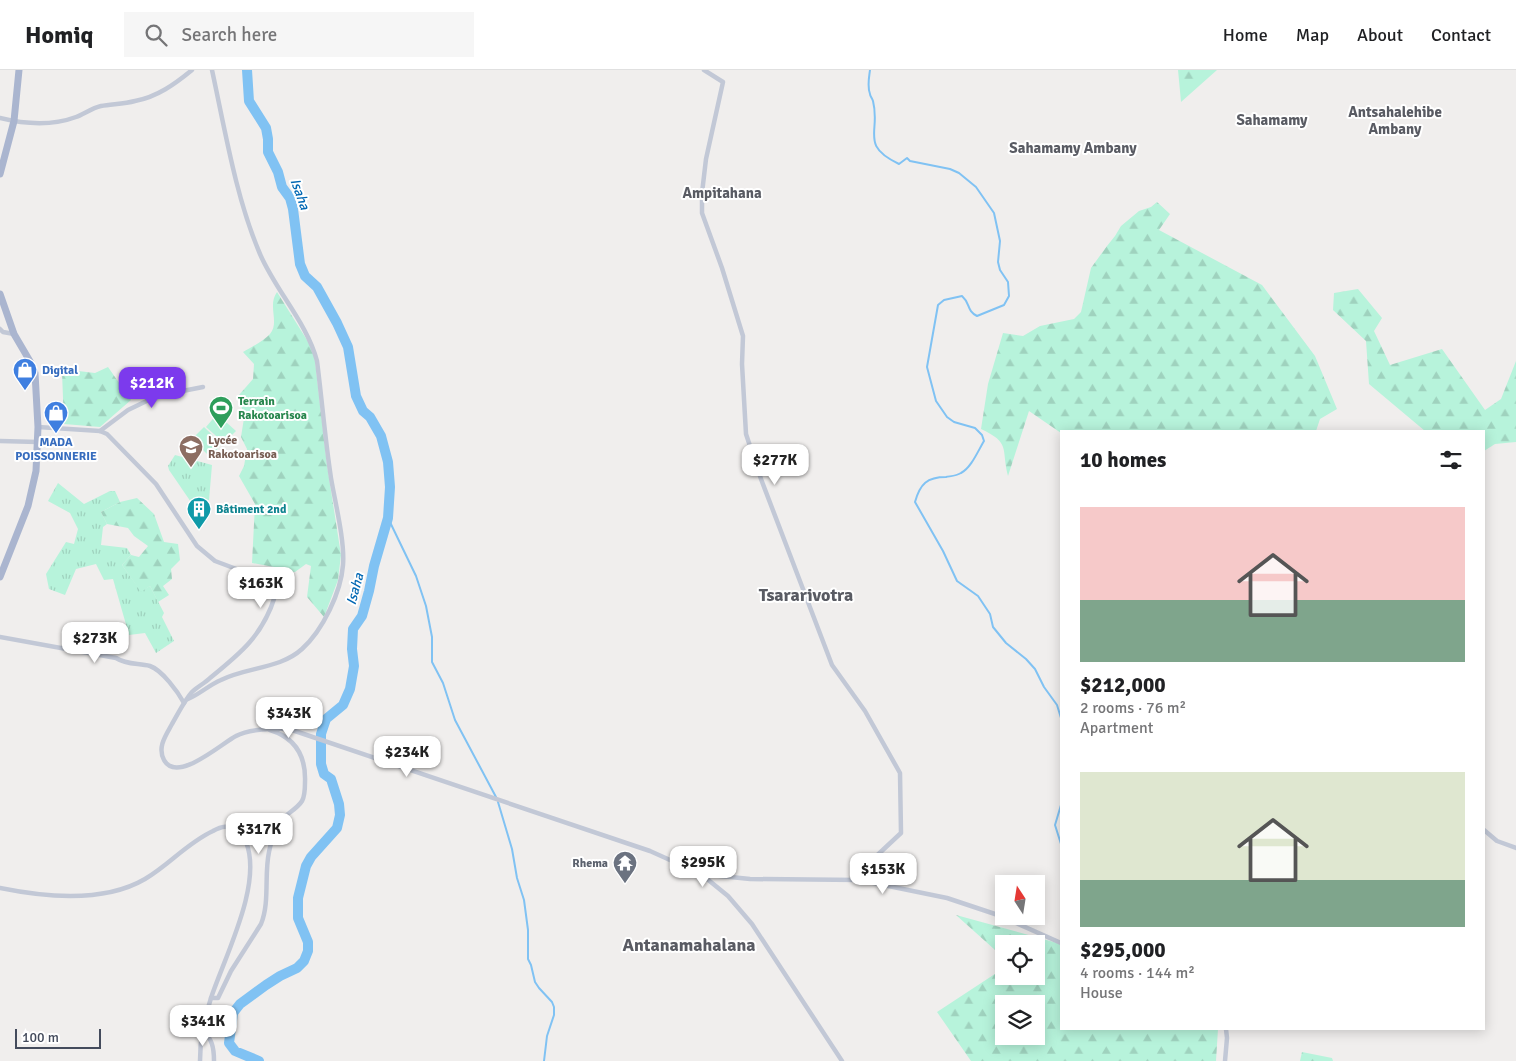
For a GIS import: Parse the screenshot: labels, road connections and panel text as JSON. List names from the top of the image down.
{
  "districts": [
    "Antsahalehibe Ambany",
    "Sahamamy",
    "Sahamamy Ambany",
    "Ampitahana",
    "Tsararivotra",
    "Antanamahalana"
  ],
  "water": ["Isaha"],
  "places": {
    "shop": ["Digital", "MADA POISSONNERIE"],
    "sports": ["Terrain Rakotoarisoa"],
    "school or university": ["Lycée Rakotoarisoa"],
    "building": ["Bâtiment 2nd"],
    "temple": ["Rhema"]
  },
  "scale_bar": "100 m",
  "north": "top",
  "page": {
    "header": "Homiq",
    "search": "Search here",
    "nav": [
      "Home",
      "Map",
      "About",
      "Contact"
    ],
    "price": [
      "$212K",
      "$277K",
      "$163K",
      "$273K",
      "$343K",
      "$234K",
      "$317K",
      "$295K",
      "$153K",
      "$341K"
    ],
    "heading": "10 homes",
    "list": [
      {
        "name": "$212,000",
        "note": "2 rooms · 76 m² · Apartment"
      },
      {
        "name": "$295,000",
        "note": "4 rooms · 144 m² · House"
      }
    ],
    "scale": "100 m"
  }
}
